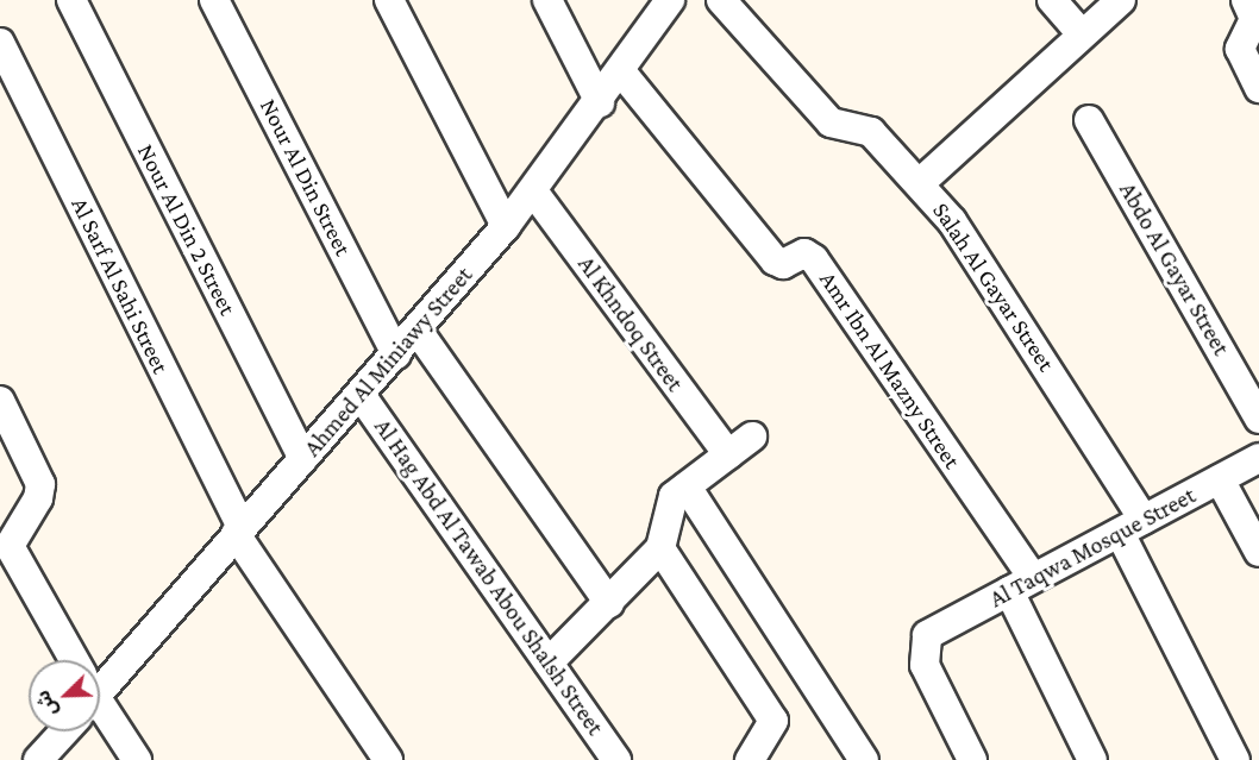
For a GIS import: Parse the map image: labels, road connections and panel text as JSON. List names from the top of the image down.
{
  "streets": {
    "street": [
      "Nour Al Din Street",
      "Nour Al Din 2 Street",
      "Abdo Al Gayar Street",
      "Al Sarf Al Sahi Street",
      "Salah Al Gayar Street",
      "Al Khndoq Street",
      "Ahmed Al Miniawy Street",
      "Amr Ibn Al Mazny Street",
      "Al Taqwa Mosque Street",
      "Al Hag Abd Al Tawab Abou Shalsh Street"
    ]
  },
  "crossings": [
    ["Nour Al Din Street", "Ahmed Al Miniawy Street"],
    ["Nour Al Din 2 Street", "Ahmed Al Miniawy Street"],
    ["Al Sarf Al Sahi Street", "Ahmed Al Miniawy Street"],
    ["Salah Al Gayar Street", "Al Taqwa Mosque Street"],
    ["Al Khndoq Street", "Ahmed Al Miniawy Street"],
    ["Ahmed Al Miniawy Street", "Amr Ibn Al Mazny Street"],
    ["Ahmed Al Miniawy Street", "Al Hag Abd Al Tawab Abou Shalsh Street"],
    ["Amr Ibn Al Mazny Street", "Al Taqwa Mosque Street"]
  ],
  "north": "bottom left"
}
